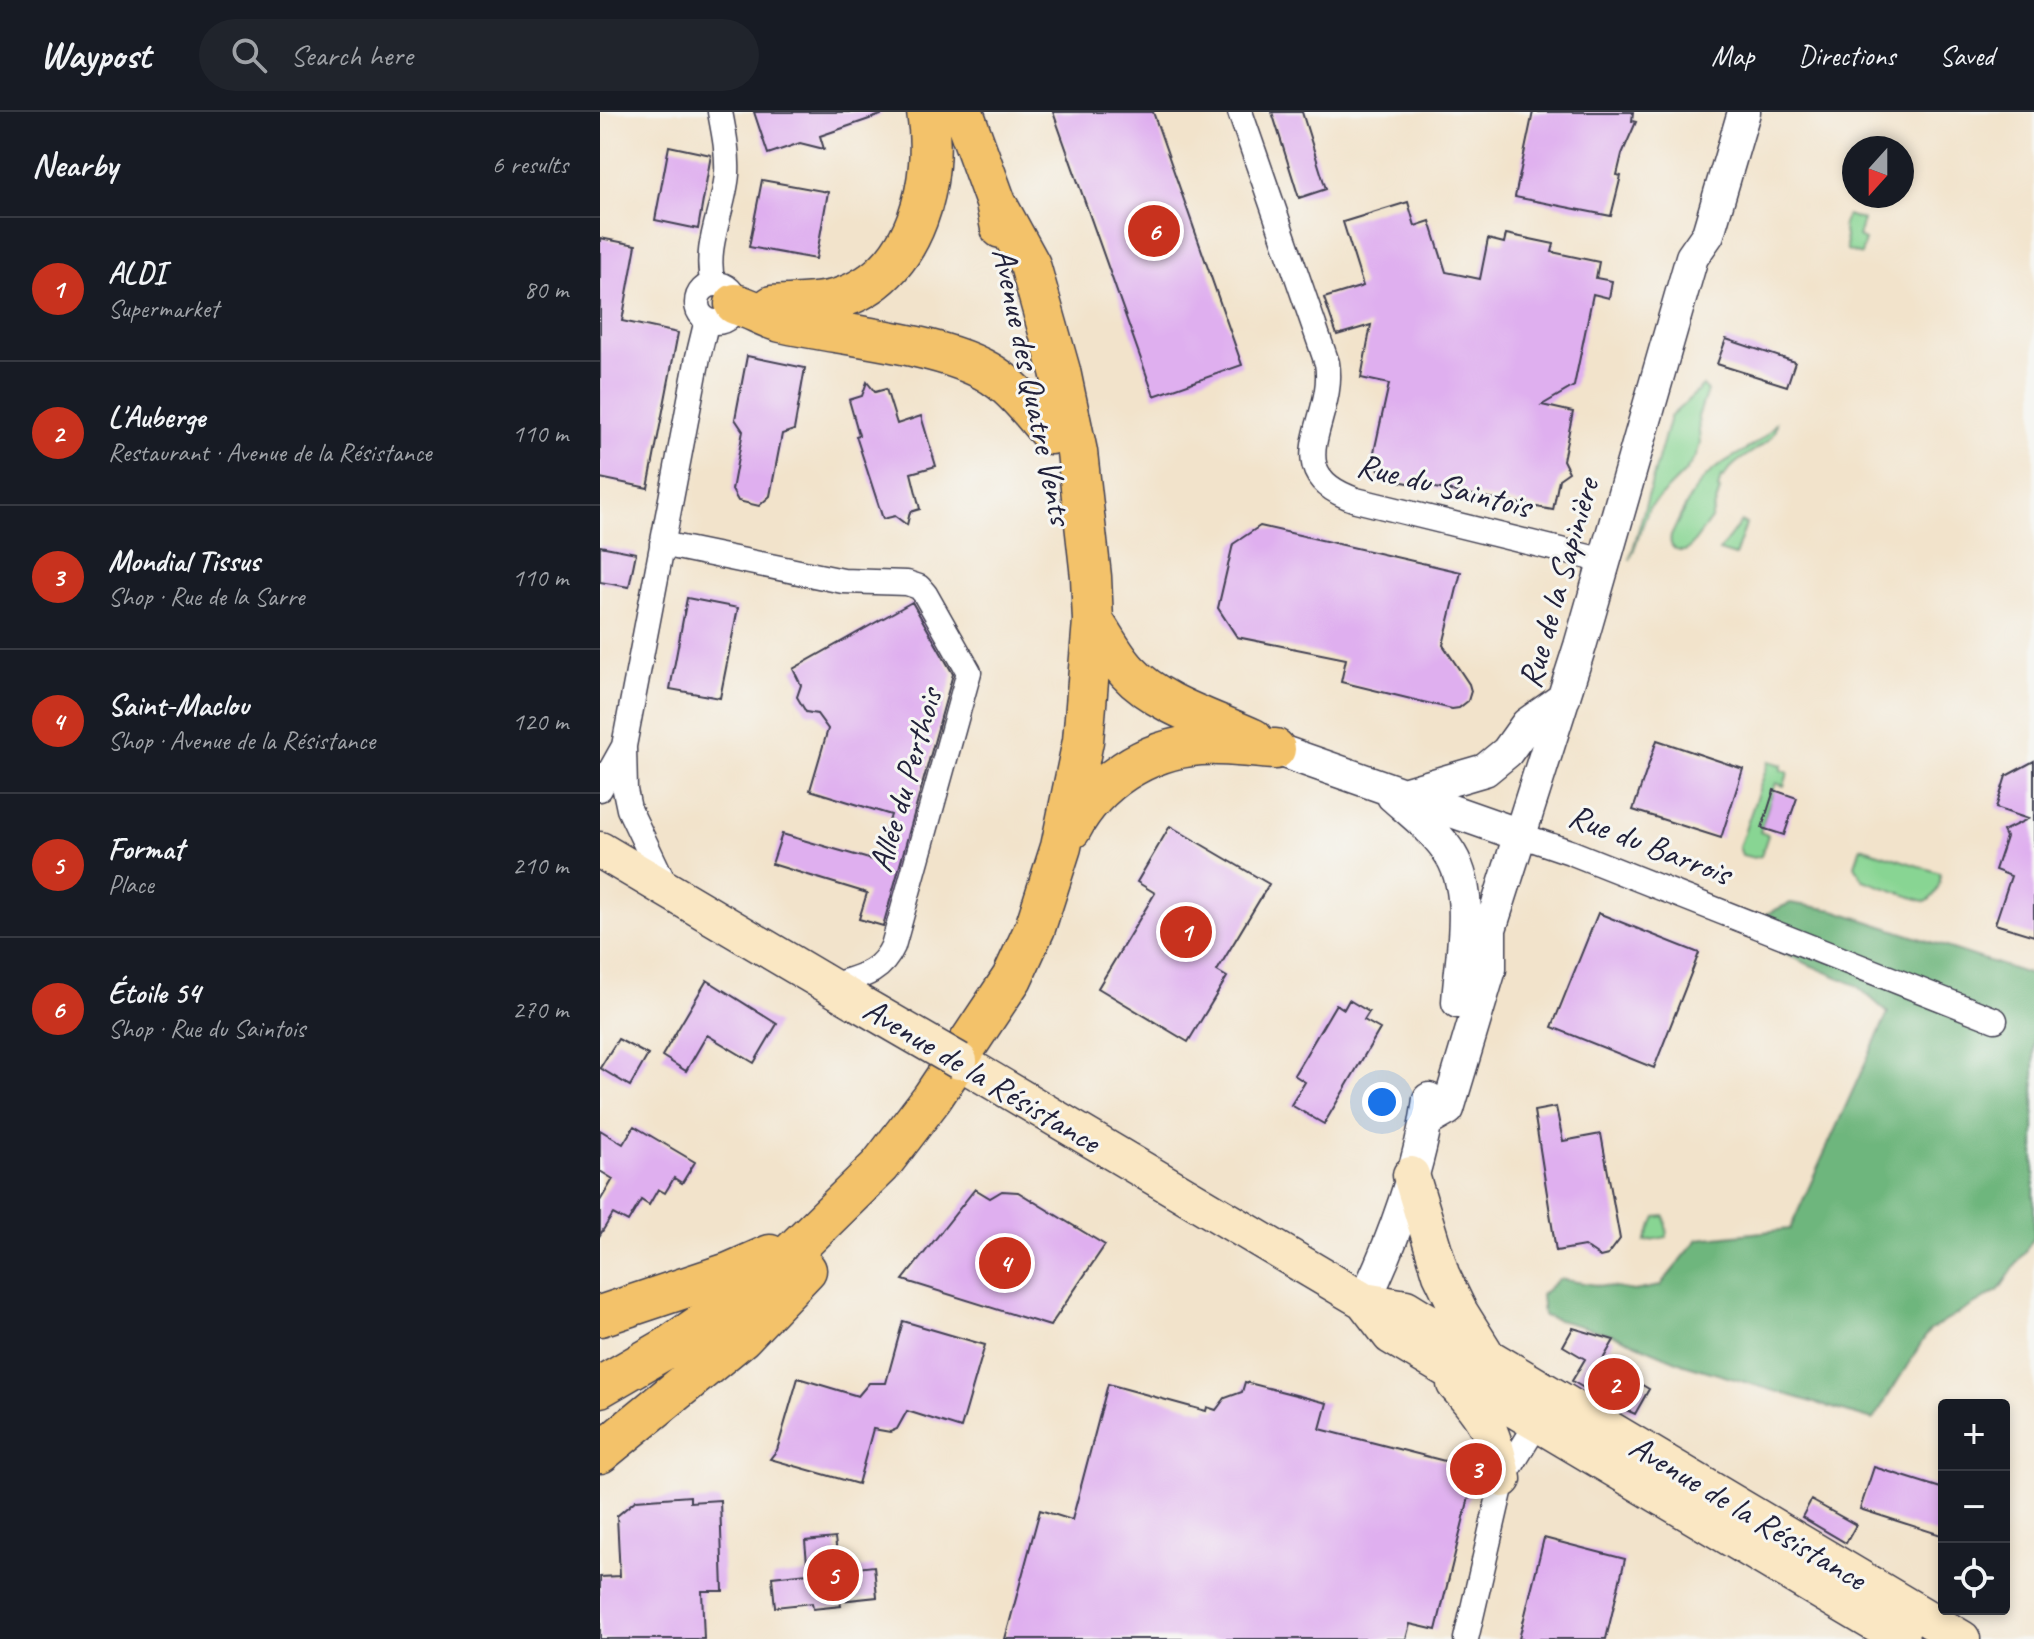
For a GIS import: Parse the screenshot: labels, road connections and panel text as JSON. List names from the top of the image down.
{
  "streets": {
    "main road": ["Avenue des Quatre Vents", "Avenue de la Résistance"],
    "street": [
      "Rue du Saintois",
      "Rue de la Sapinière",
      "Allée du Perthois",
      "Rue du Barrois"
    ]
  },
  "crossings": [
    ["Rue du Saintois", "Rue de la Sapinière"],
    ["Rue de la Sapinière", "Rue du Barrois"],
    ["Rue de la Sapinière", "Avenue de la Résistance"],
    ["Allée du Perthois", "Avenue de la Résistance"]
  ],
  "north": "bottom",
  "page": {
    "header": "Waypost",
    "search": "Search here",
    "nav": ["Map", "Directions", "Saved"],
    "heading": ["Nearby", "6 results"],
    "pins": [
      "6",
      "1",
      "4",
      "2",
      "3",
      "5"
    ],
    "list": [
      {
        "mark": "1",
        "name": "ALDI",
        "note": "Supermarket",
        "value": "80 m"
      },
      {
        "mark": "2",
        "name": "L'Auberge",
        "note": "Restaurant · Avenue de la Résistance",
        "value": "110 m"
      },
      {
        "mark": "3",
        "name": "Mondial Tissus",
        "note": "Shop · Rue de la Sarre",
        "value": "110 m"
      },
      {
        "mark": "4",
        "name": "Saint-Maclou",
        "note": "Shop · Avenue de la Résistance",
        "value": "120 m"
      },
      {
        "mark": "5",
        "name": "Format",
        "note": "Place",
        "value": "210 m"
      },
      {
        "mark": "6",
        "name": "Étoile 54",
        "note": "Shop · Rue du Saintois",
        "value": "270 m"
      }
    ],
    "map_buttons": ["+", "−"]
  }
}
